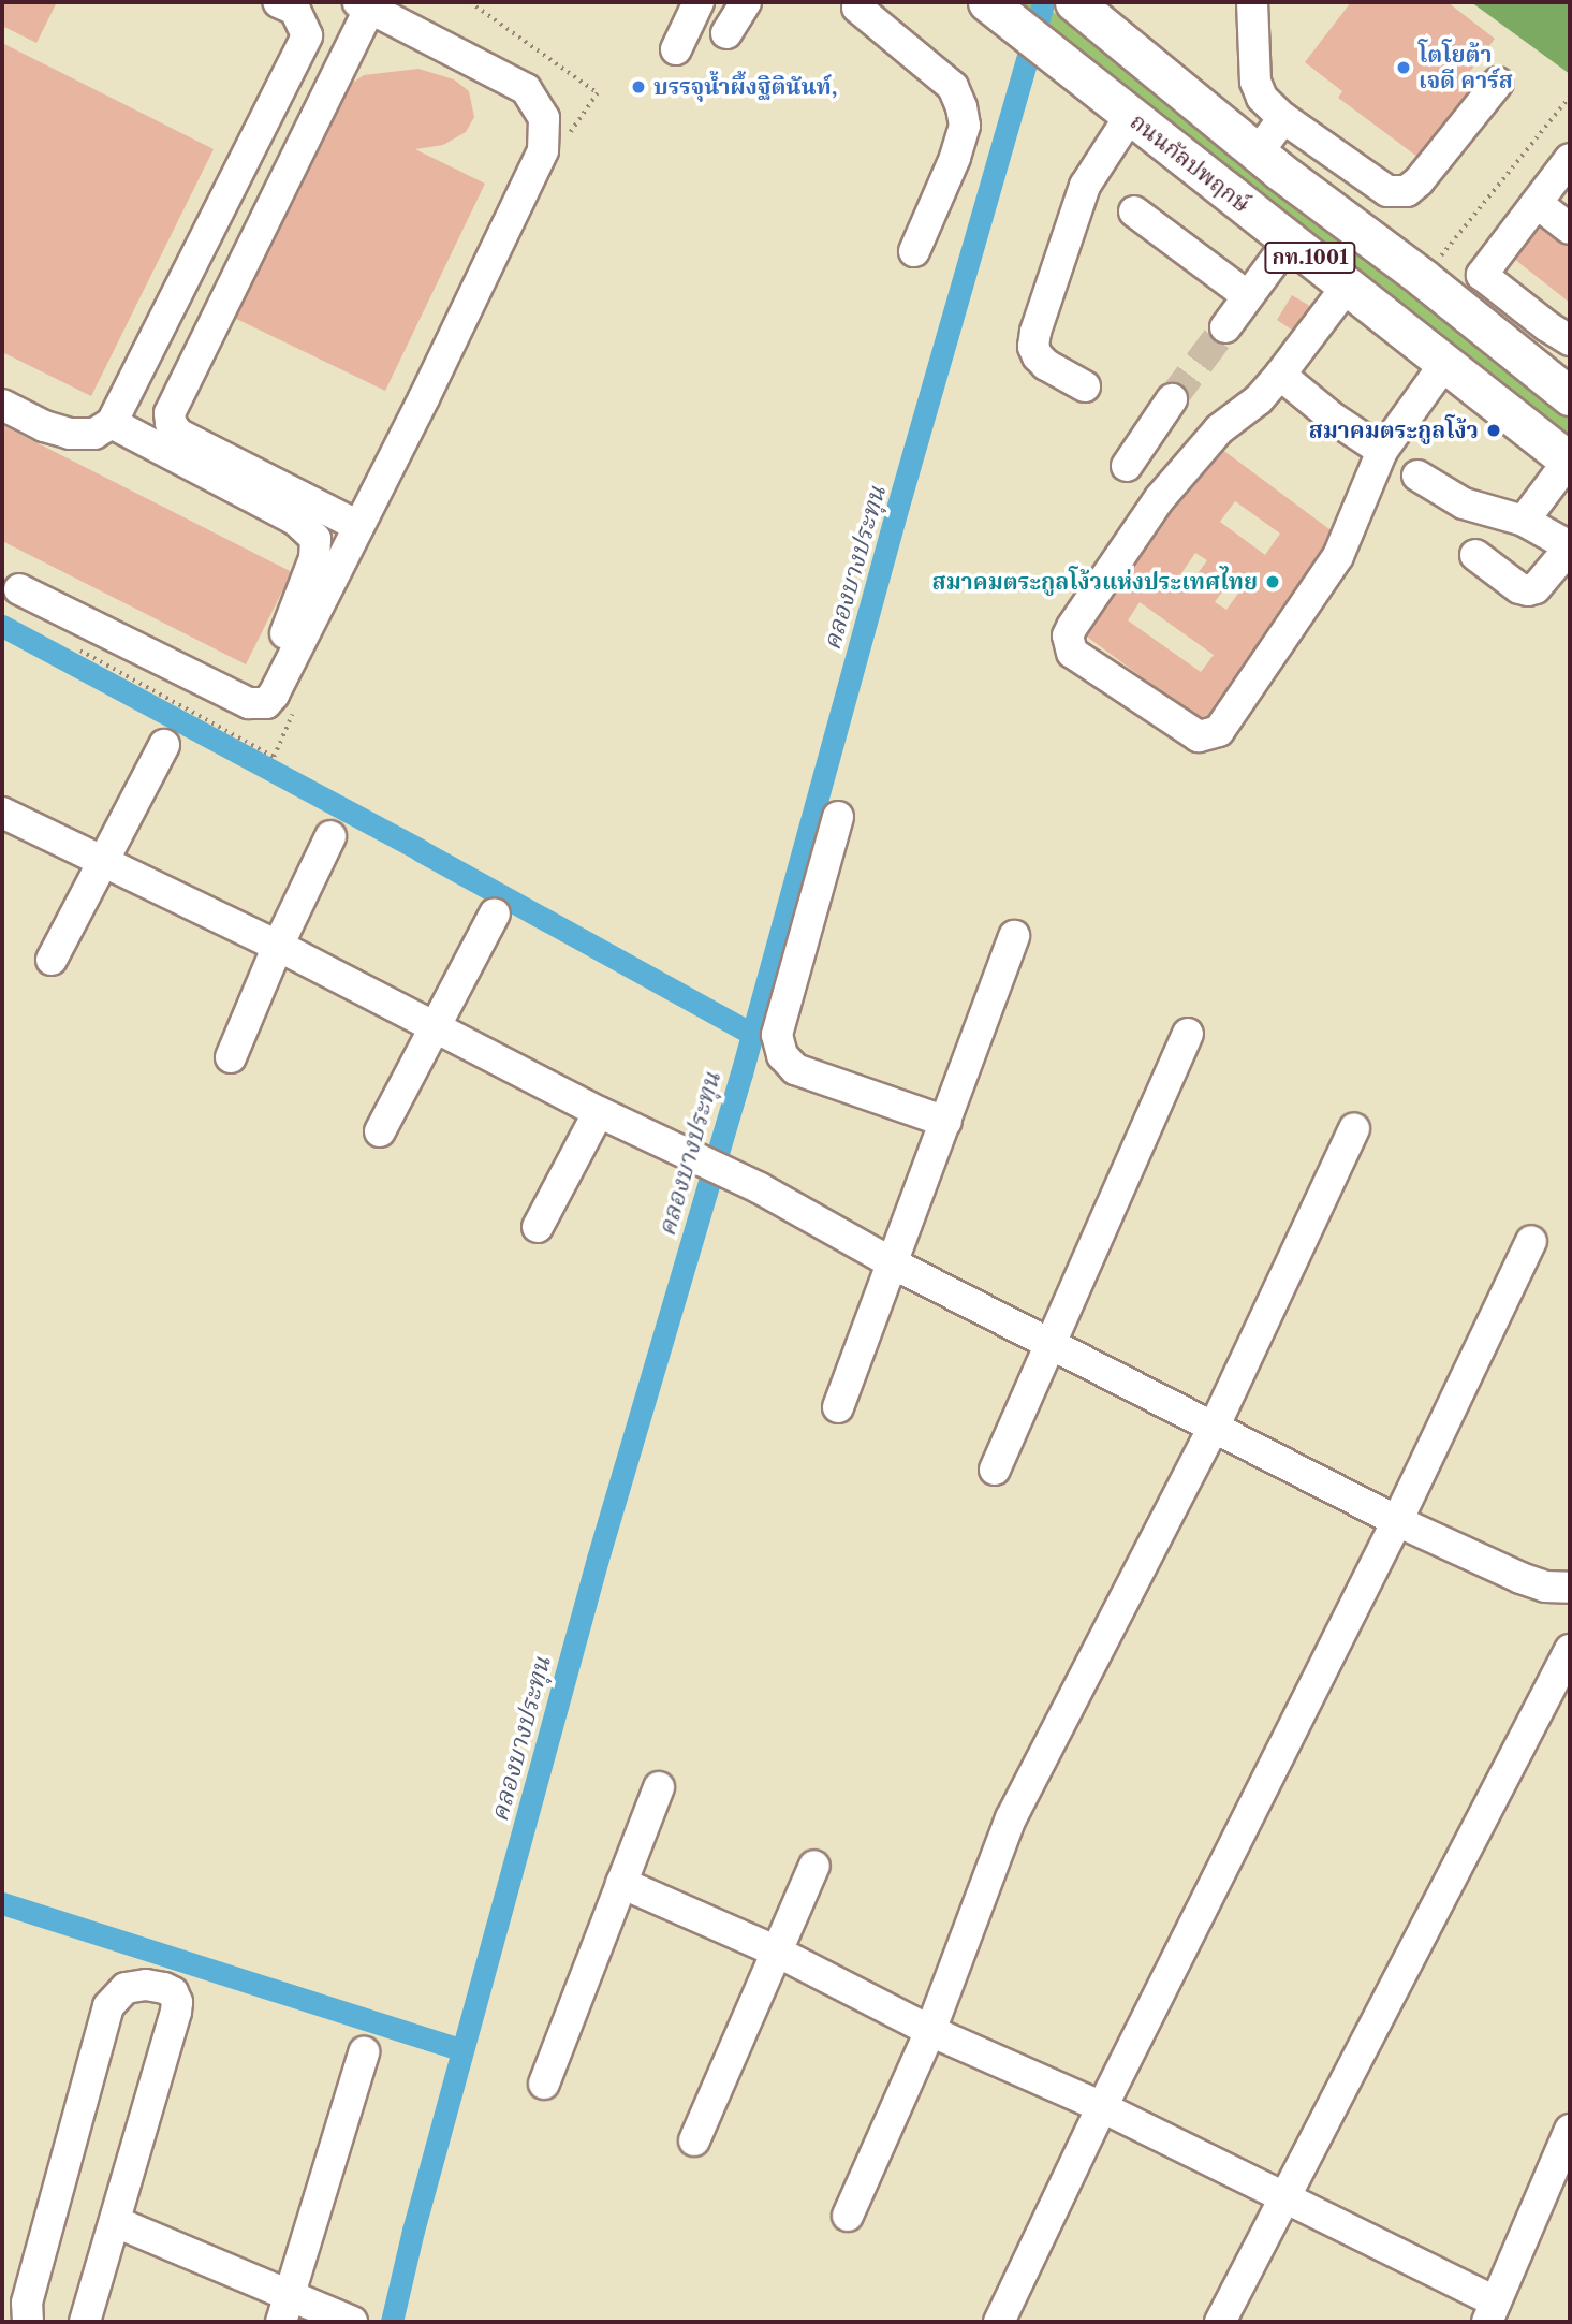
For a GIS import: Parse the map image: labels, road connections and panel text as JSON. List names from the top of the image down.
{
  "streets": {
    "main road": ["ถนนกัลปพฤกษ์", "กท.1001"]
  },
  "water": ["คลองบางประทุน"],
  "places": [
    "โตโยต้า เจดี คาร์ส",
    "บรรจุน้ำผึ้งฐิตินันท์,",
    "สมาคมตระกูลโง้ว",
    "สมาคมตระกูลโง้วแห่งประเทศไทย"
  ]
}
